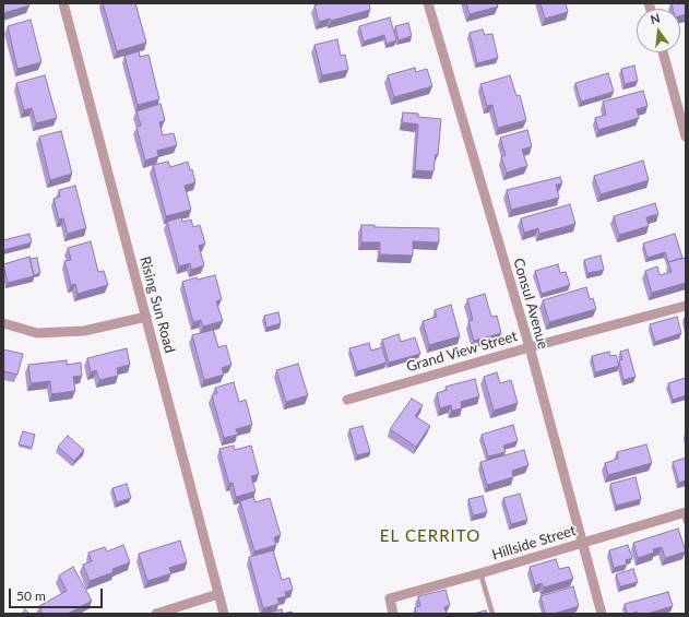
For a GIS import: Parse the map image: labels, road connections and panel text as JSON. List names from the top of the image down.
{
  "streets": {
    "street": [
      "Consul Avenue",
      "Rising Sun Road",
      "Grand View Street",
      "Hillside Street"
    ]
  },
  "crossings": [
    ["Consul Avenue", "Grand View Street"],
    ["Consul Avenue", "Hillside Street"]
  ],
  "districts": ["EL CERRITO"],
  "scale_bar": "50 m",
  "north": "top"
}
